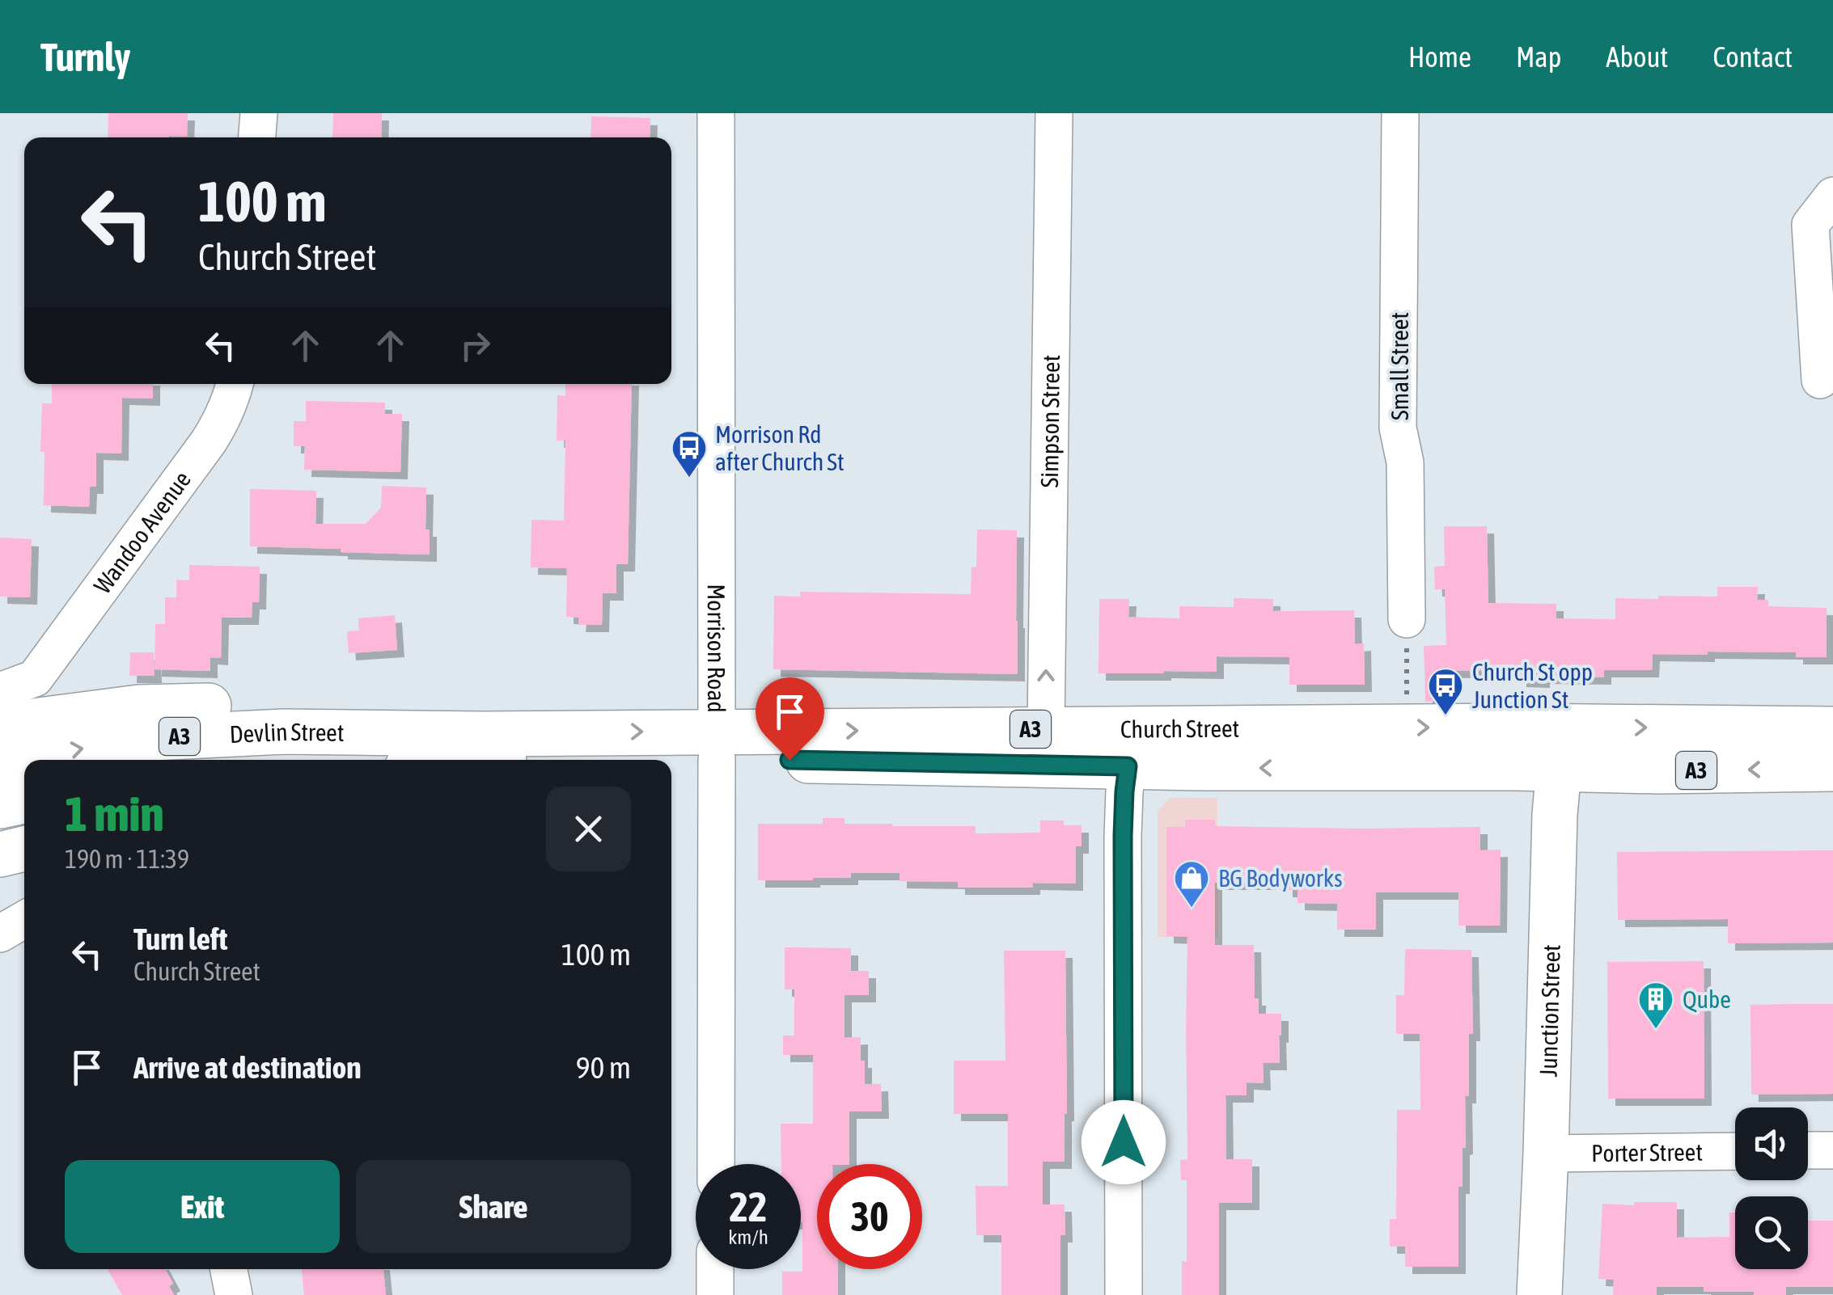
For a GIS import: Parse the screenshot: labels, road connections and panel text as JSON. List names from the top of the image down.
{
  "streets": {
    "main road": [
      "Church Street",
      "A3",
      "Devlin Street",
      "Junction Street"
    ],
    "street": [
      "Small Street",
      "Simpson Street",
      "Wandoo Avenue",
      "Morrison Road",
      "Porter Street"
    ]
  },
  "crossings": [
    ["Simpson Street", "Church Street"],
    ["Morrison Road", "Church Street"],
    ["Church Street", "A3"],
    ["Church Street", "Devlin Street"],
    ["Church Street", "Junction Street"],
    ["A3", "Devlin Street"],
    ["Junction Street", "Porter Street"]
  ],
  "one_way": ["Simpson Street"],
  "places": {
    "bus stop": ["Morrison Rd after Church St", "Church St opp Junction St"],
    "shop": ["BG Bodyworks"],
    "building": ["Qube"]
  },
  "page": {
    "header": "Turnly",
    "nav": [
      "Home",
      "Map",
      "About",
      "Contact"
    ],
    "turn": ["100 m", "Church Street"],
    "heading": ["1 min", "190 m · 11:39"],
    "list": [
      {
        "name": "Turn left",
        "note": "Church Street",
        "value": "100 m"
      },
      {
        "name": "Arrive at destination",
        "value": "90 m"
      }
    ],
    "buttons": ["Exit", "Share"],
    "speed": "22 km/h",
    "limit": "30"
  }
}
